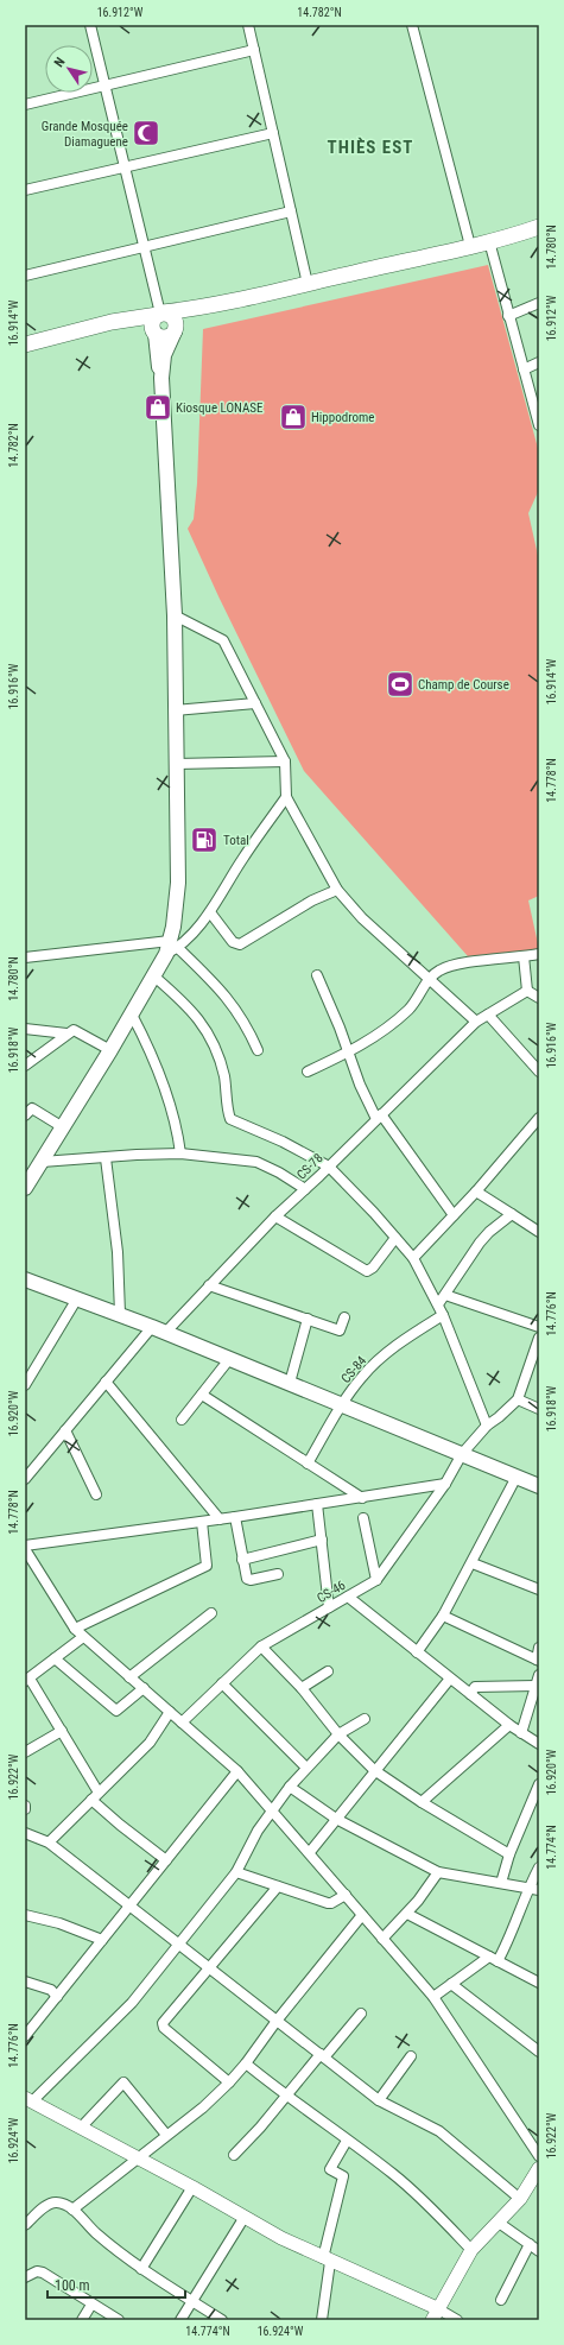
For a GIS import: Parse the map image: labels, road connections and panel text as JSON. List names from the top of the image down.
{
  "streets": {
    "street": ["CS-78", "CS-84", "CS-46"]
  },
  "districts": ["THIÈS EST"],
  "places": {
    "mosque": ["Grande Mosquée Diamaguene"],
    "shop": ["Kiosque LONASE", "Hippodrome"],
    "sports": ["Champ de Course"],
    "fuel station": ["Total"]
  },
  "scale_bar": "100 m",
  "north": "top left",
  "coordinates": [
    "16.912°W",
    "14.782°N",
    "14.780°N",
    "16.914°W",
    "16.916°W",
    "14.778°N",
    "16.918°W",
    "14.776°N",
    "16.920°W",
    "16.922°W",
    "14.774°N",
    "16.924°W"
  ]
}
